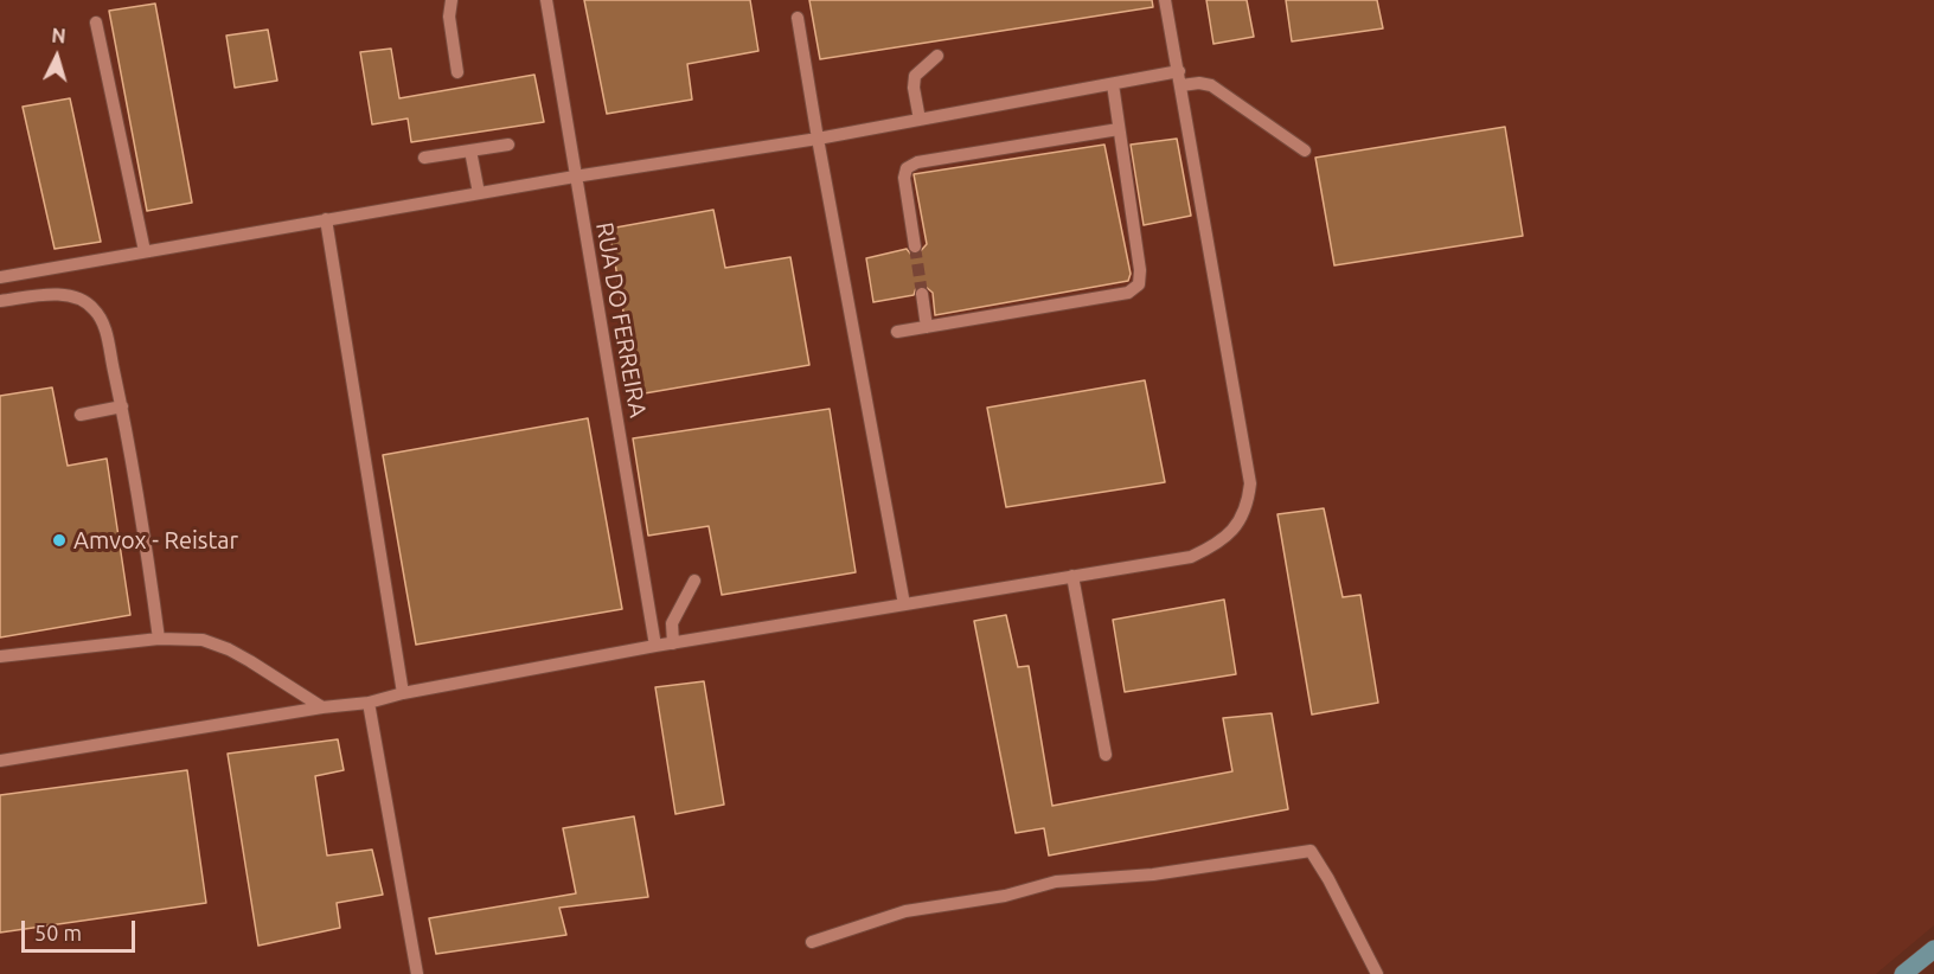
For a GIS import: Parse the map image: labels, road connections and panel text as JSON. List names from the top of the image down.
{
  "streets": {
    "street": ["RUA DO FERREIRA"]
  },
  "places": ["Amvox - Reistar"],
  "scale_bar": "50 m",
  "north": "top"
}
